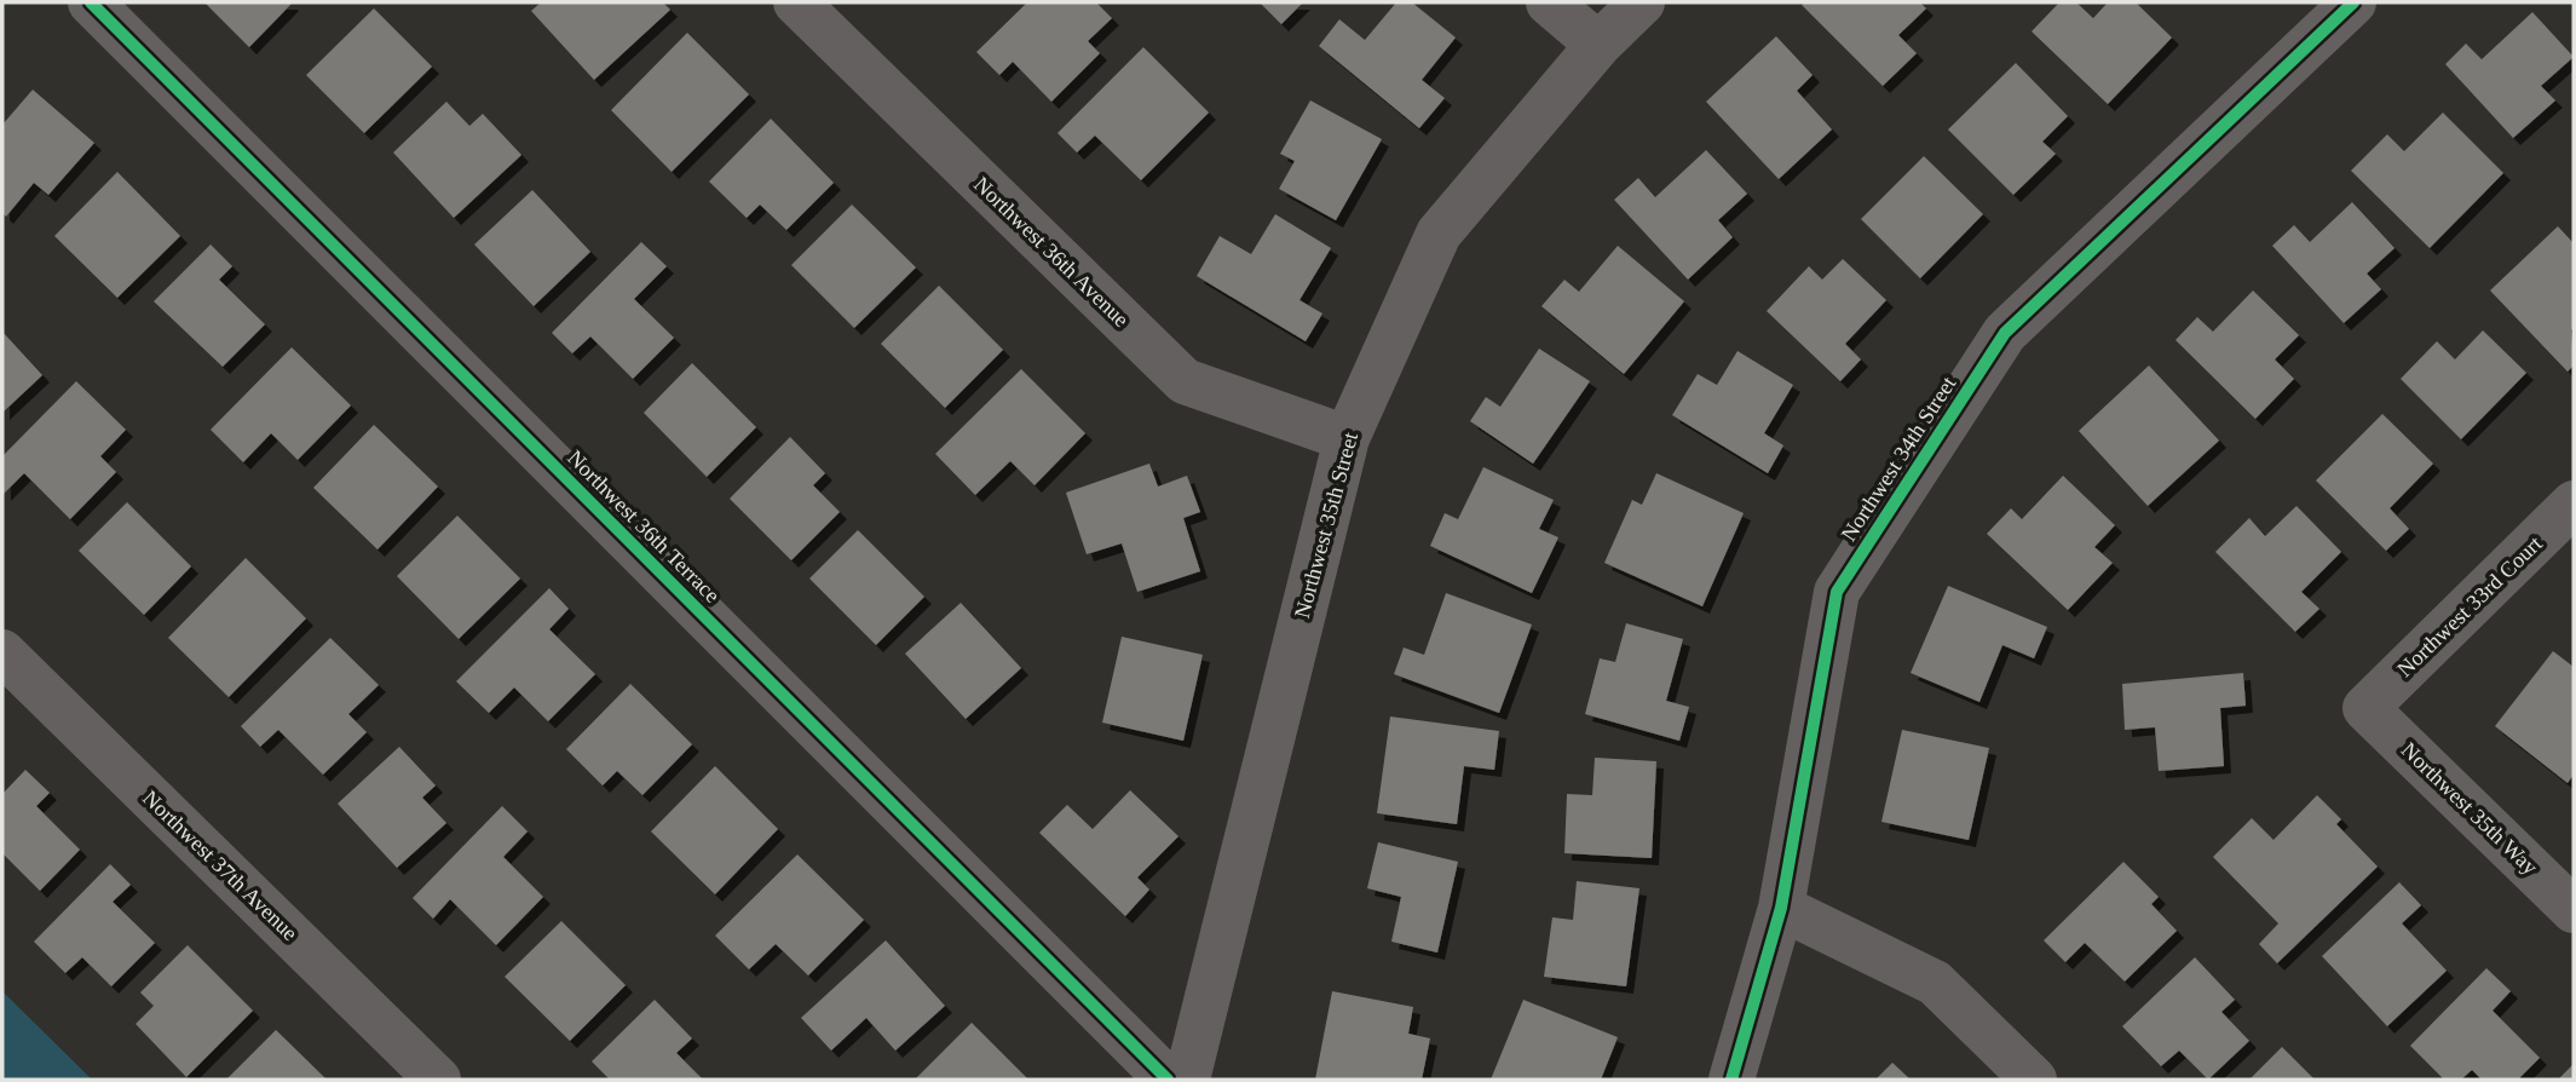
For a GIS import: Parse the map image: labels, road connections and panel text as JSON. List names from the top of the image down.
{
  "streets": {
    "street": [
      "Northwest 36th Avenue",
      "Northwest 34th Street",
      "Northwest 35th Street",
      "Northwest 36th Terrace",
      "Northwest 33rd Court",
      "Northwest 35th Way",
      "Northwest 37th Avenue"
    ]
  },
  "crossings": [
    ["Northwest 36th Avenue", "Northwest 35th Street"],
    ["Northwest 33rd Court", "Northwest 35th Way"]
  ]
}
